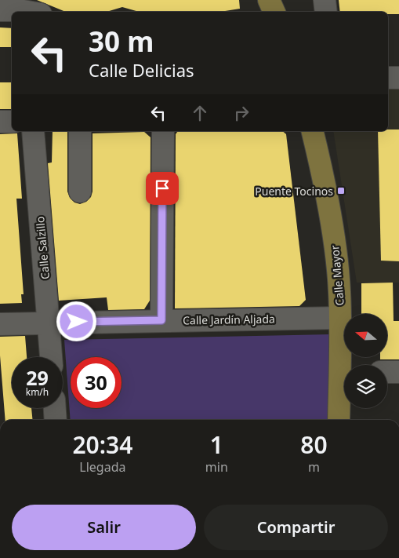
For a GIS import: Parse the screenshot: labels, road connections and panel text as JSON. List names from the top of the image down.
{
  "streets": {
    "main road": ["Calle Mayor"],
    "street": ["Calle Salzillo", "Calle Jardín Aljada"]
  },
  "crossings": [
    ["Calle Salzillo", "Calle Jardín Aljada"],
    ["Calle Mayor", "Calle Jardín Aljada"]
  ],
  "places": {
    "transit": ["Puente Tocinos"]
  },
  "north": "left",
  "page": {
    "turn": ["30 m", "Calle Delicias"],
    "speed": "29 km/h",
    "limit": "30",
    "eta": [
      "20:34",
      "Llegada",
      "1",
      "min",
      "80",
      "m"
    ],
    "buttons": ["Salir", "Compartir"]
  }
}
